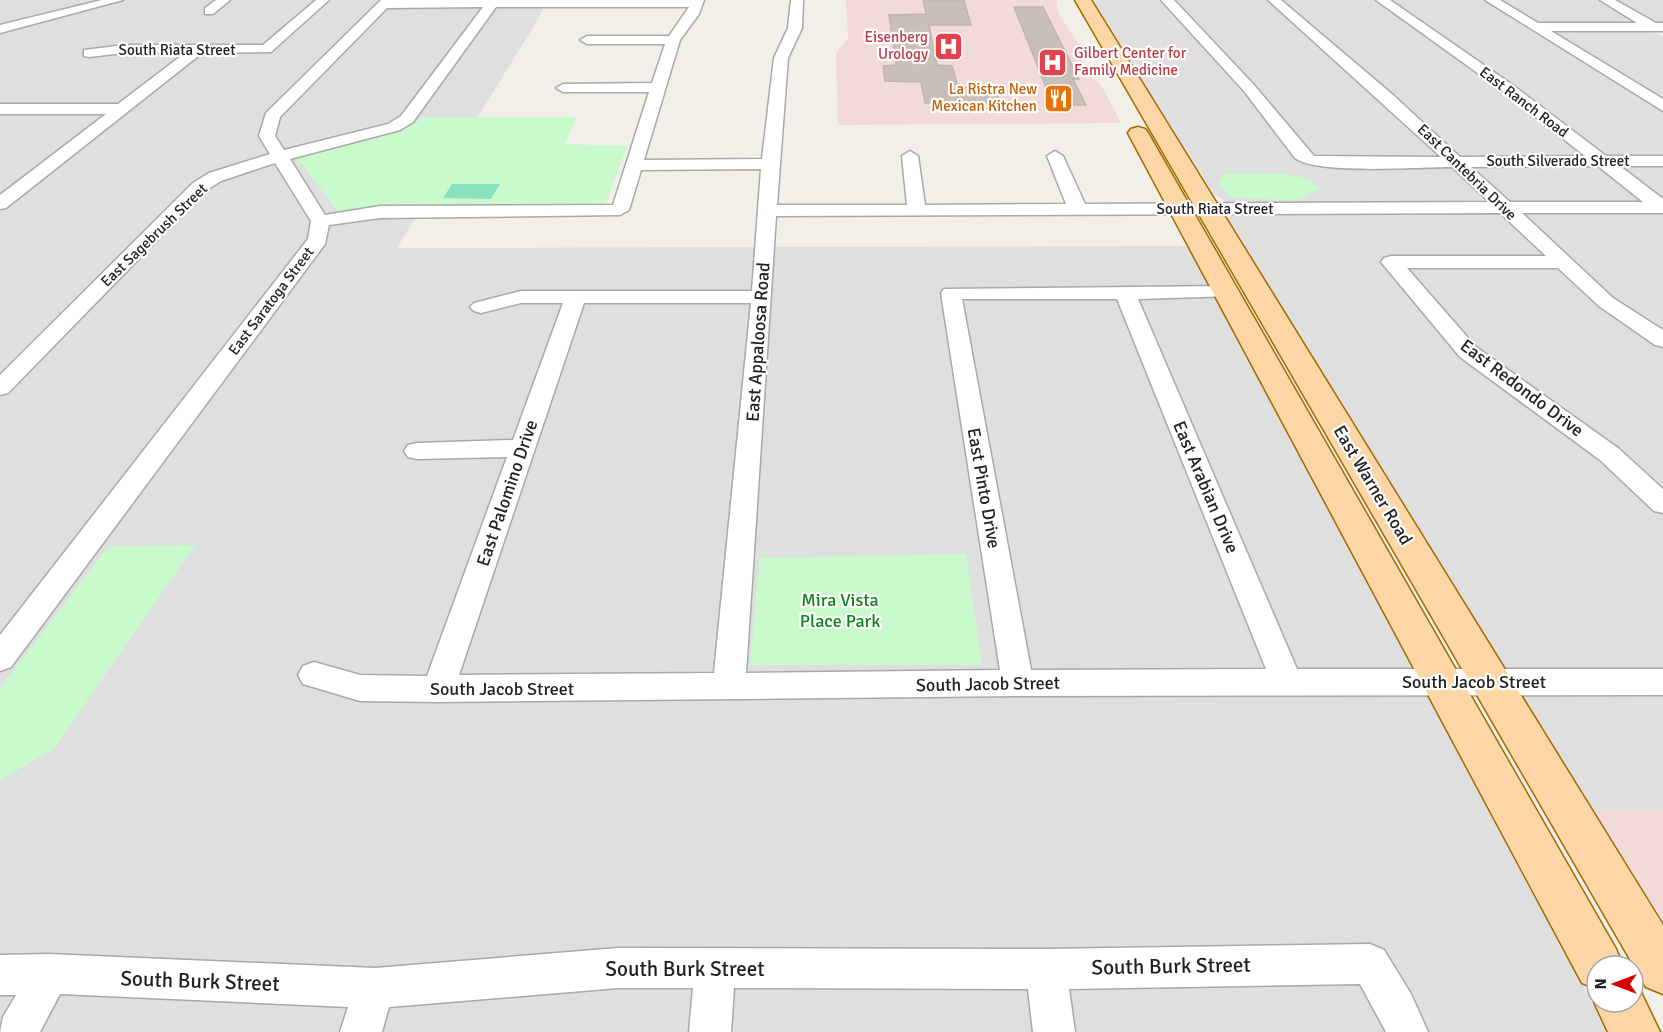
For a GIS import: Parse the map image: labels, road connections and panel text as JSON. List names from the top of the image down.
{
  "streets": {
    "main road": ["East Warner Road"],
    "street": [
      "South Riata Street",
      "East Ranch Road",
      "South Silverado Street",
      "East Cantebria Drive",
      "East Sagebrush Street",
      "East Saratoga Street",
      "East Appaloosa Road",
      "East Redondo Drive",
      "East Arabian Drive",
      "East Pinto Drive",
      "East Palomino Drive",
      "South Jacob Street",
      "South Burk Street"
    ]
  },
  "crossings": [
    ["South Riata Street", "East Ranch Road"],
    ["South Riata Street", "East Cantebria Drive"],
    ["South Riata Street", "East Appaloosa Road"],
    ["South Riata Street", "East Warner Road"],
    ["East Ranch Road", "South Silverado Street"],
    ["South Silverado Street", "East Cantebria Drive"],
    ["East Cantebria Drive", "East Redondo Drive"],
    ["East Appaloosa Road", "South Jacob Street"],
    ["East Warner Road", "South Jacob Street"],
    ["East Arabian Drive", "East Pinto Drive"],
    ["East Arabian Drive", "South Jacob Street"],
    ["East Pinto Drive", "South Jacob Street"],
    ["East Palomino Drive", "South Jacob Street"]
  ],
  "parks": ["Mira Vista Place Park"],
  "places": {
    "hospital": ["Eisenberg Urology", "Gilbert Center for Family Medicine"],
    "restaurant": ["La Ristra New Mexican Kitchen"]
  },
  "north": "left"
}
